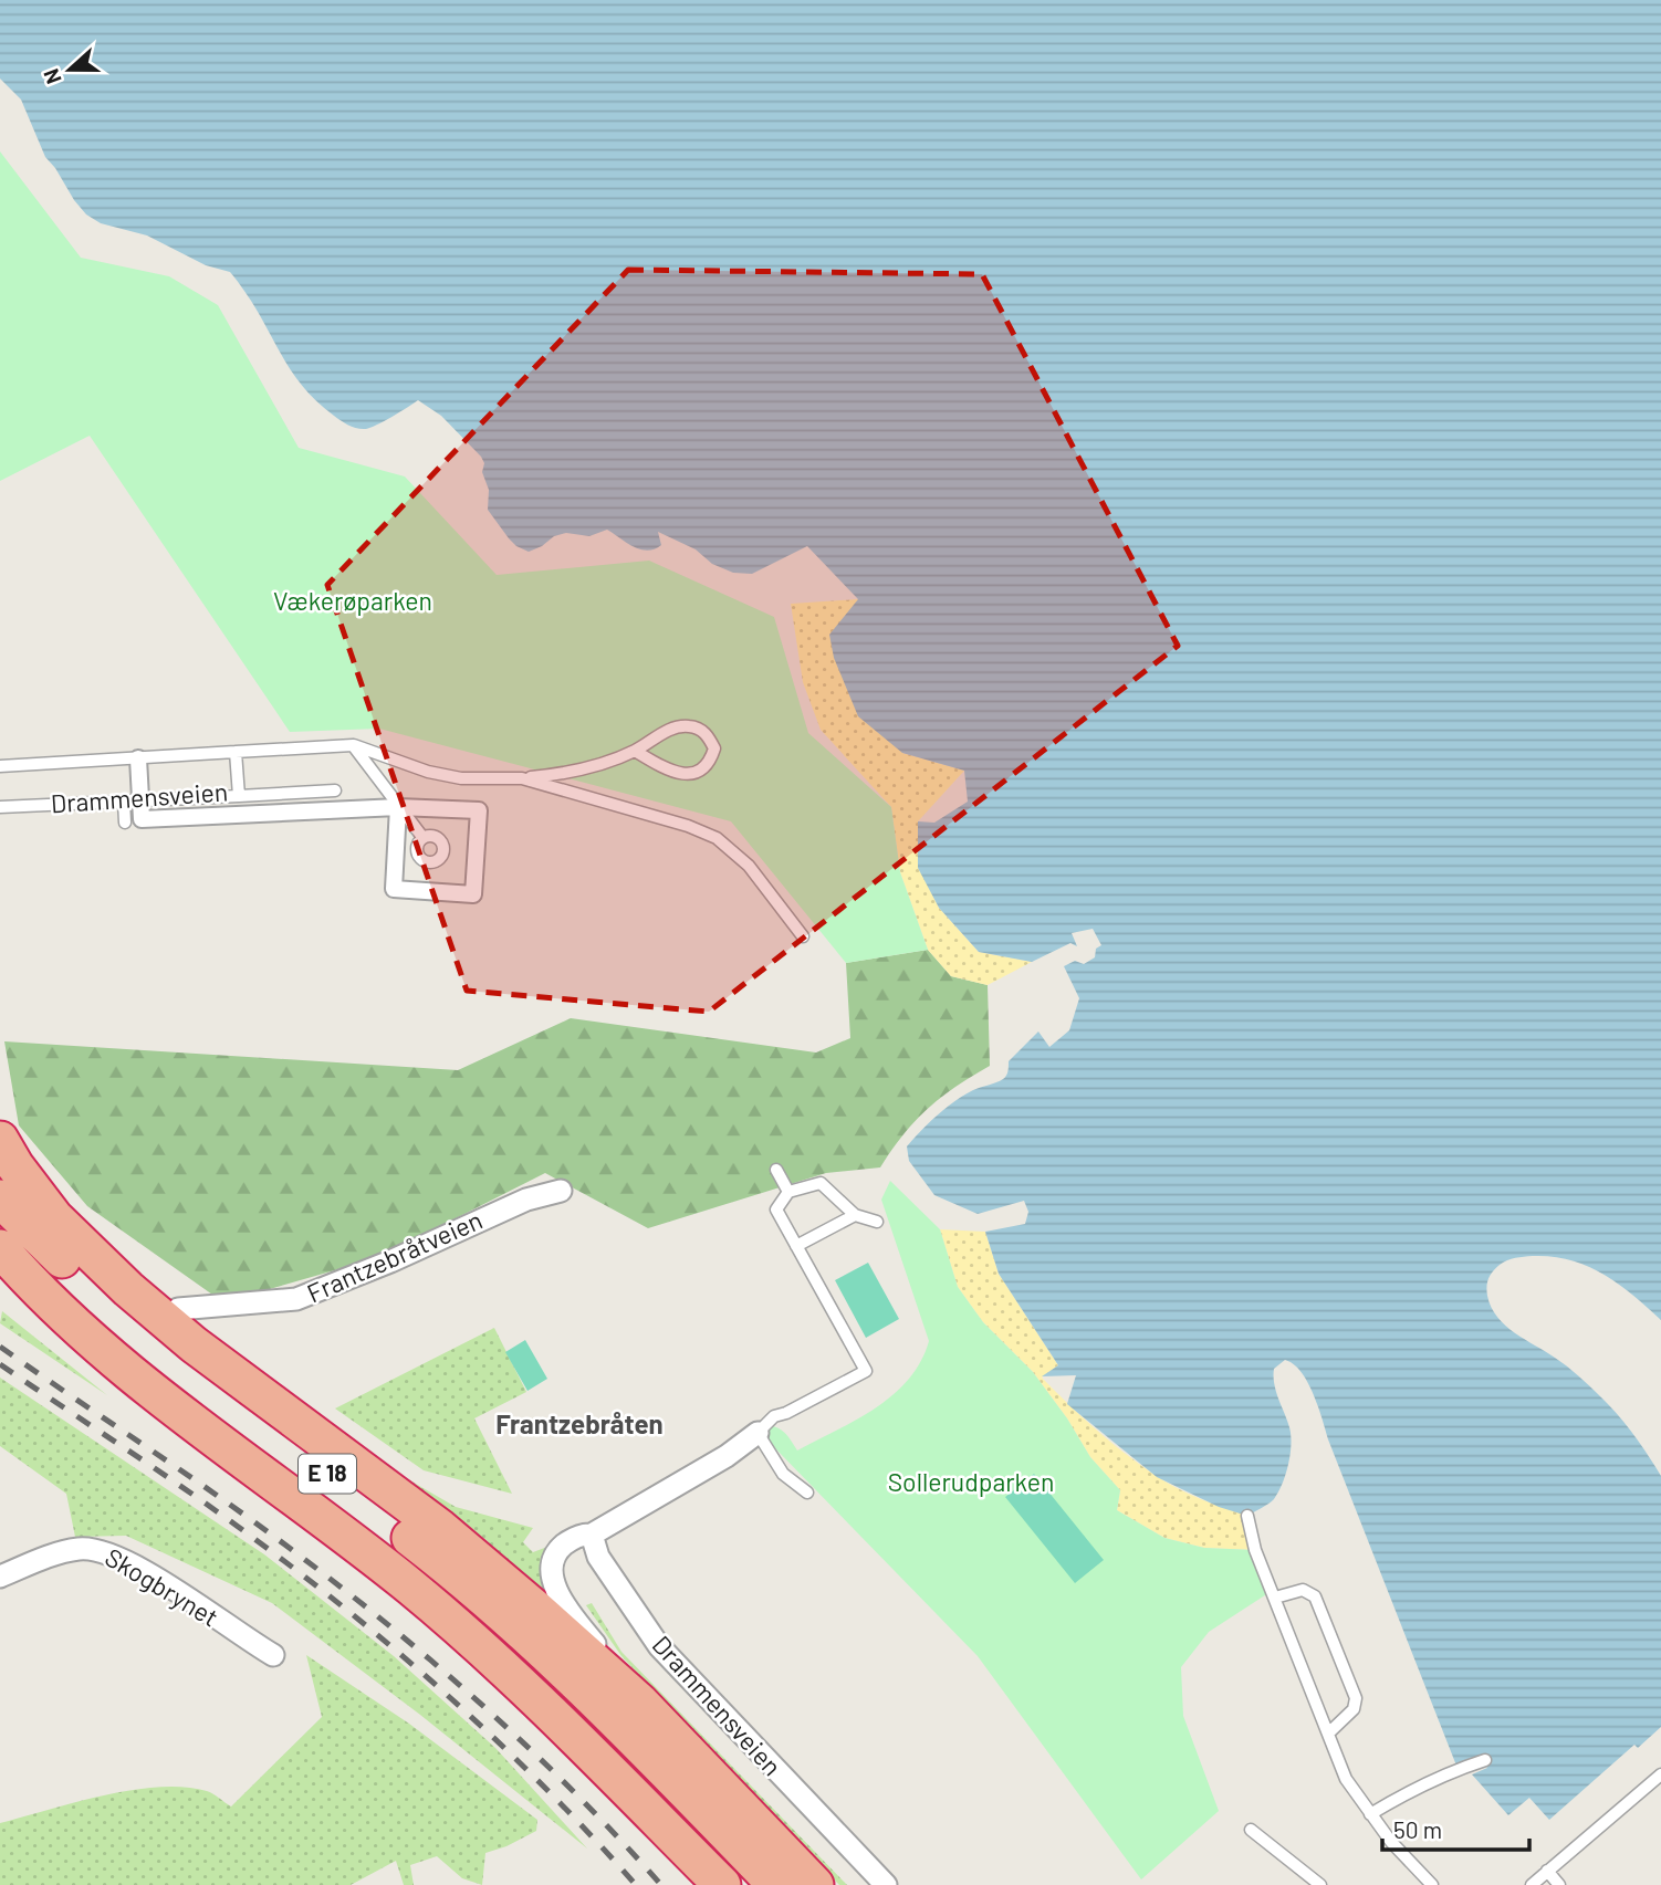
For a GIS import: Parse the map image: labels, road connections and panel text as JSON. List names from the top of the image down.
{
  "streets": {
    "highway": ["E 18"],
    "street": ["Drammensveien", "Frantzebråtveien", "Skogbrynet"]
  },
  "districts": ["Frantzebråten"],
  "parks": ["Vækerøparken", "Sollerudparken"],
  "scale_bar": "50 m",
  "north": "left"
}
